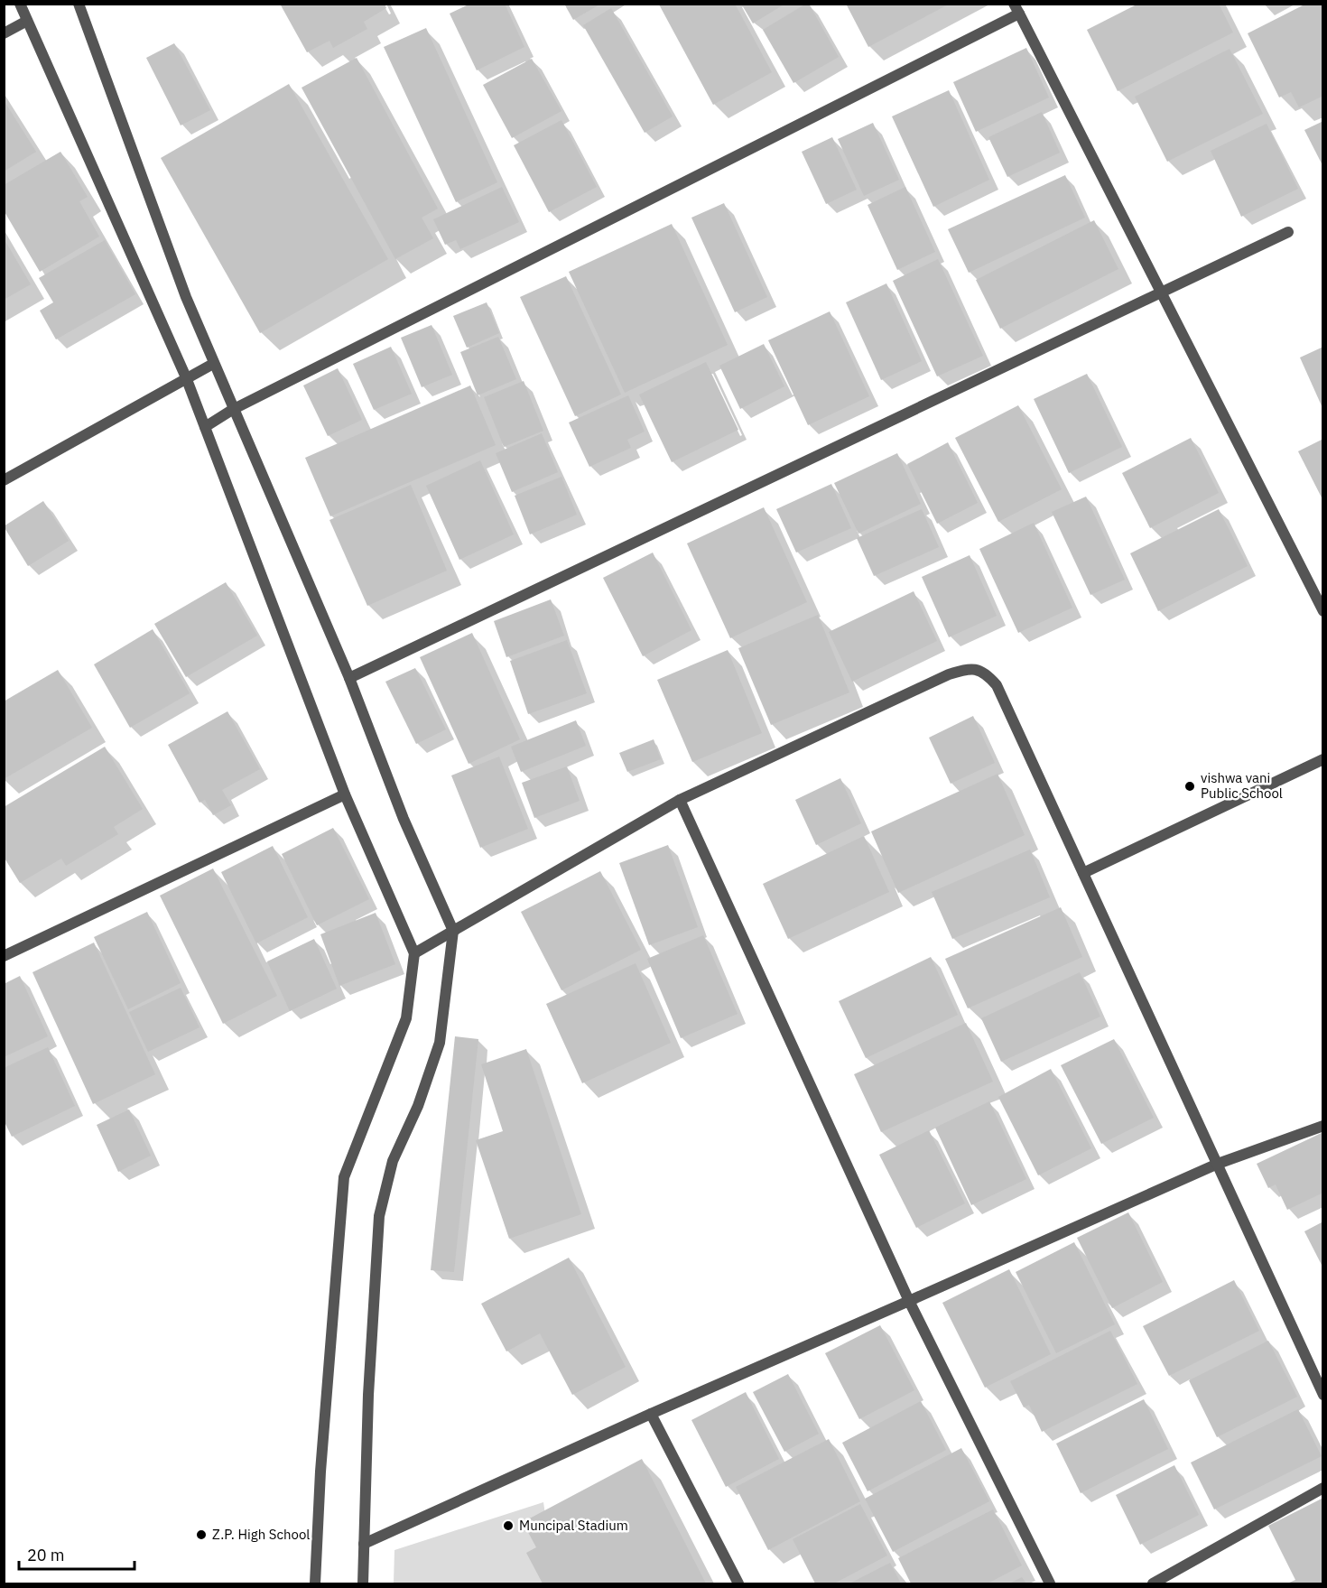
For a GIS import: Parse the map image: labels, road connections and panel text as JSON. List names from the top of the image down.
{
  "places": ["vishwa vani Public School", "Muncipal Stadium", "Z.P. High School"],
  "scale_bar": "20 m"
}
